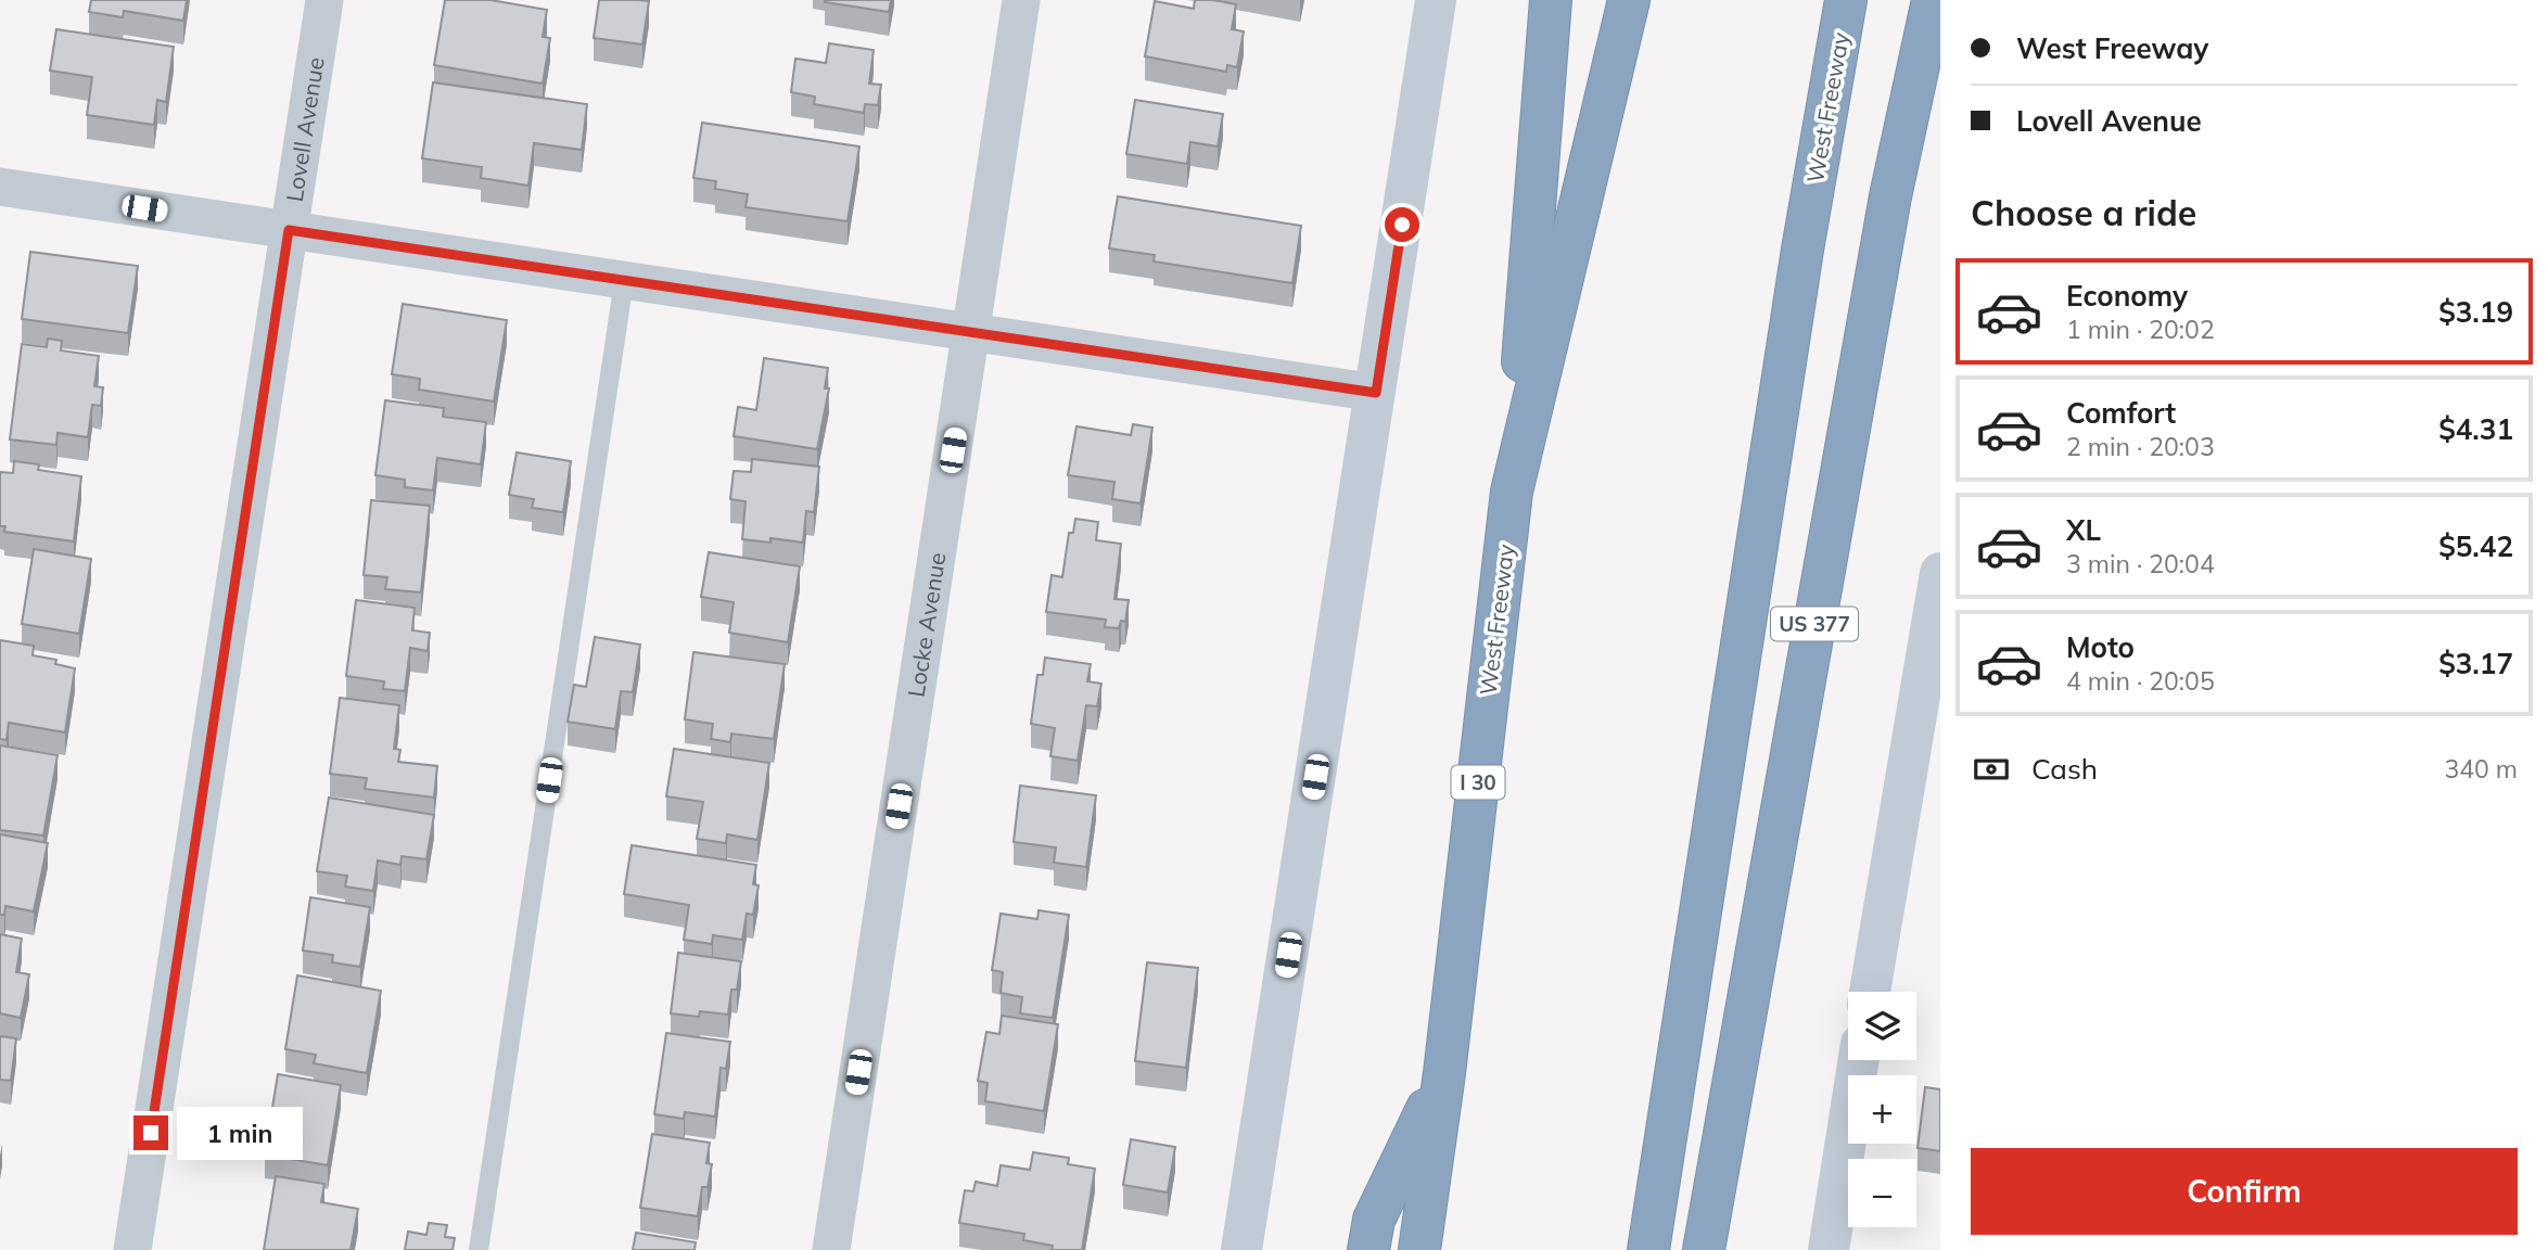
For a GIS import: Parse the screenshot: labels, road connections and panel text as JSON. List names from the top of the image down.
{
  "streets": {
    "highway": ["West Freeway", "US 377", "I 30"],
    "street": ["Lovell Avenue", "Locke Avenue"]
  },
  "page": {
    "banner": ["West Freeway", "Lovell Avenue"],
    "heading": "Choose a ride",
    "list": [
      {
        "name": "Economy",
        "note": "1 min · 20:02",
        "value": "$3.19"
      },
      {
        "name": "Comfort",
        "note": "2 min · 20:03",
        "value": "$4.31"
      },
      {
        "name": "XL",
        "note": "3 min · 20:04",
        "value": "$5.42"
      },
      {
        "name": "Moto",
        "note": "4 min · 20:05",
        "value": "$3.17"
      }
    ],
    "pay": ["Cash", "340 m"],
    "map_buttons": ["+", "−"],
    "bubble": "1 min",
    "buttons": "Confirm"
  }
}
